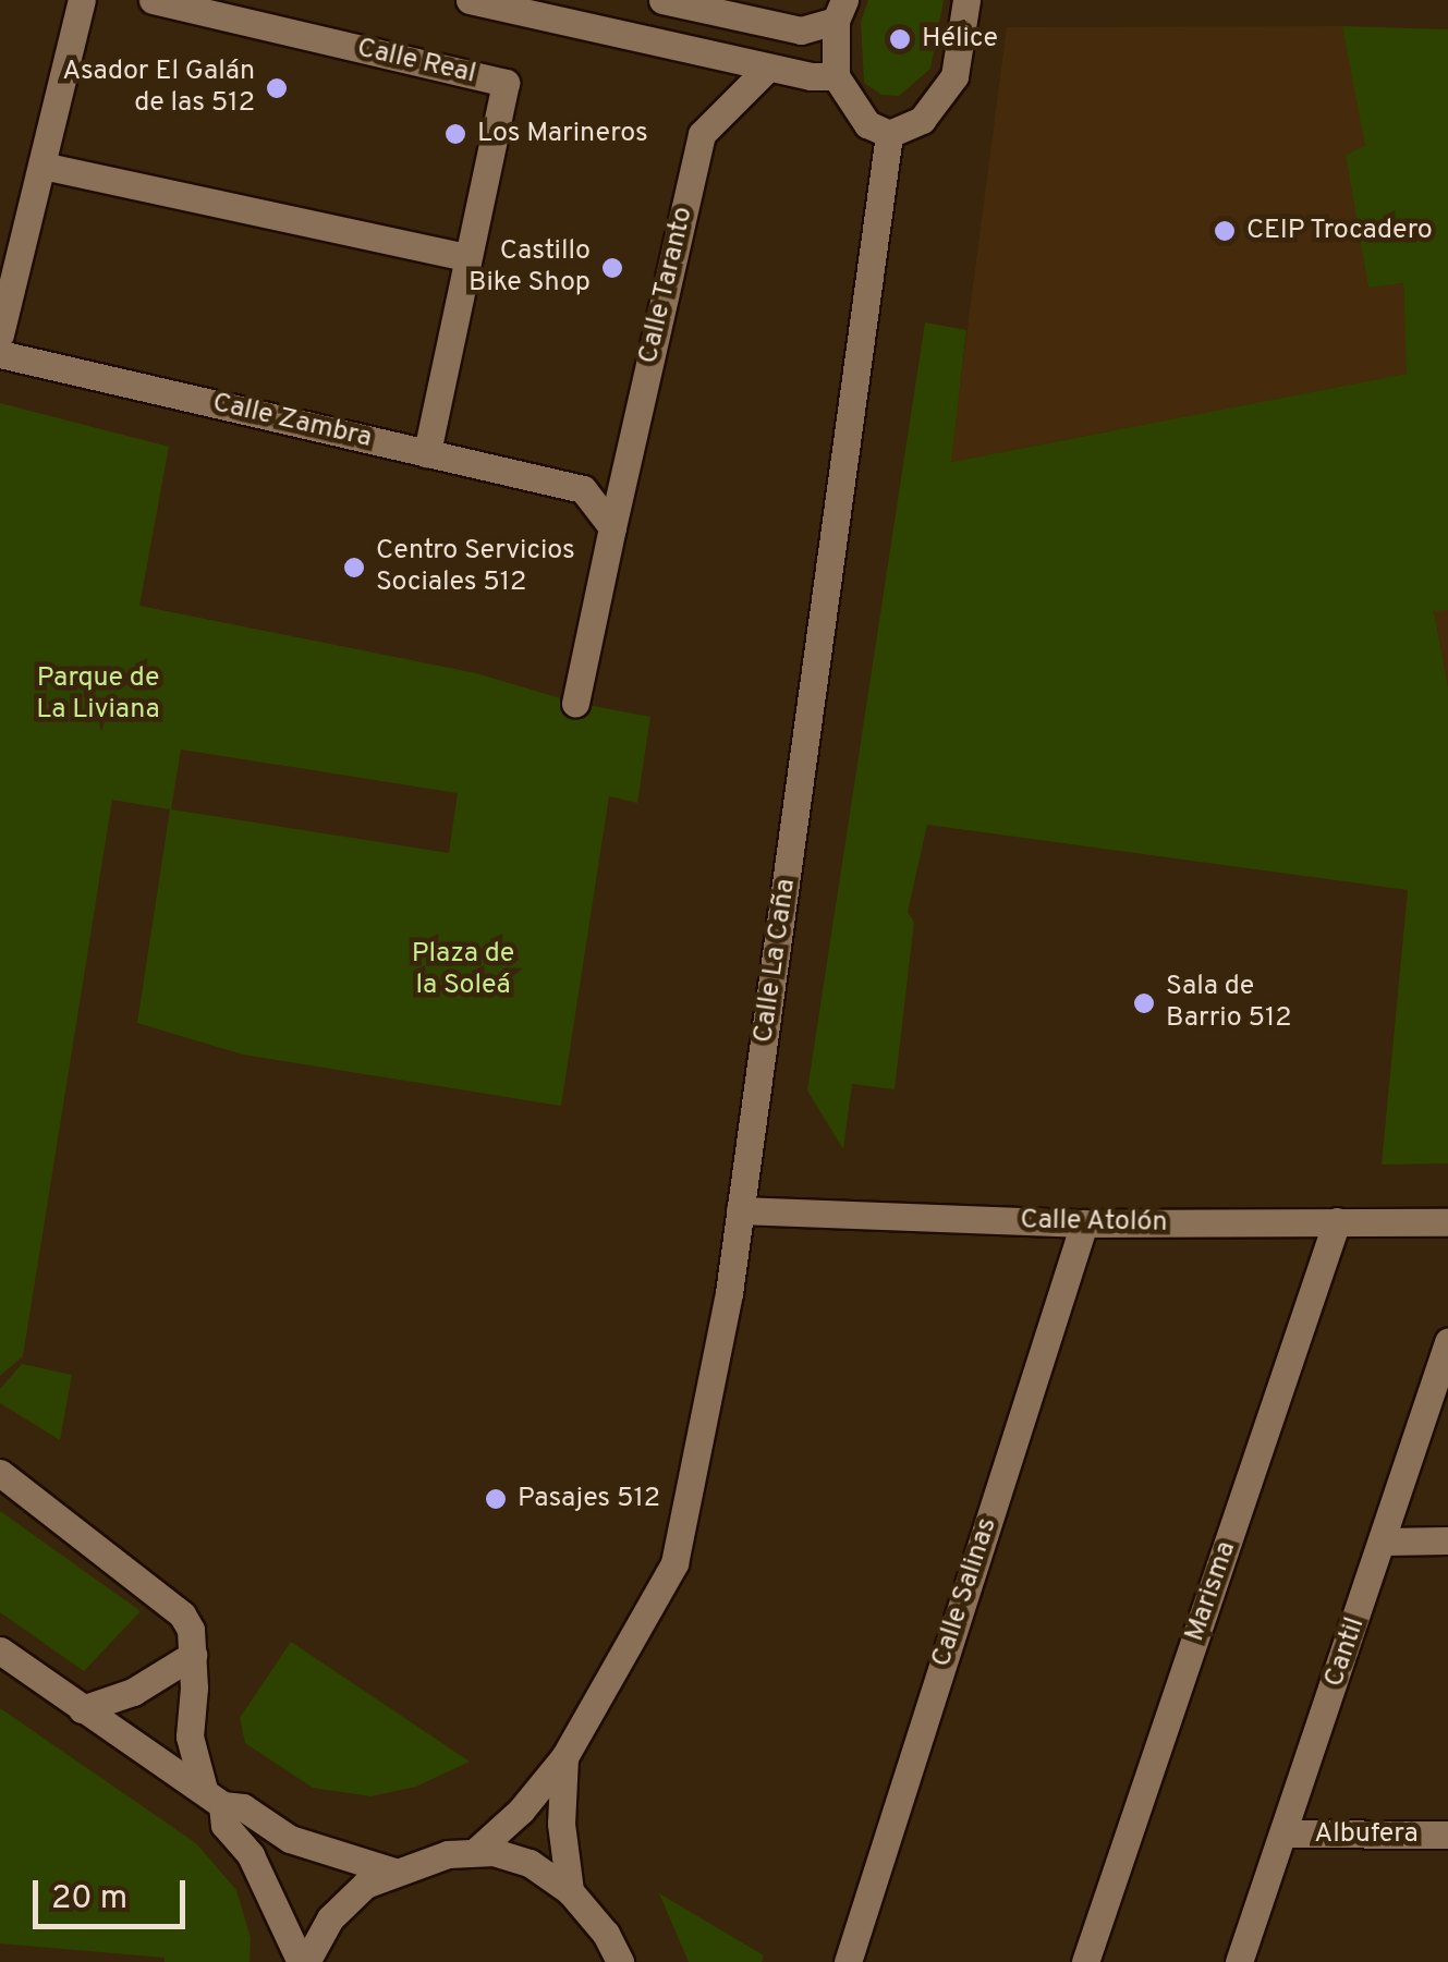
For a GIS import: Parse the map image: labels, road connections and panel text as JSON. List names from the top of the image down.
{
  "streets": {
    "street": [
      "Calle Real",
      "Calle Taranto",
      "Calle Zambra",
      "Calle La Caña",
      "Calle Atolón",
      "Marisma",
      "Calle Salinas",
      "Cantil",
      "Albufera"
    ]
  },
  "crossings": [
    ["Calle Real", "Calle Zambra"],
    ["Calle Taranto", "Calle Zambra"],
    ["Calle La Caña", "Calle Atolón"],
    ["Calle Atolón", "Marisma"],
    ["Calle Atolón", "Calle Salinas"],
    ["Cantil", "Albufera"]
  ],
  "parks": ["Parque de La Liviana", "Plaza de la Soleá"],
  "places": [
    "Hélice",
    "Asador El Galán de las 512",
    "Los Marineros",
    "CEIP Trocadero",
    "Castillo Bike Shop",
    "Centro Servicios Sociales 512",
    "Sala de Barrio 512",
    "Pasajes 512"
  ],
  "scale_bar": "20 m"
}
